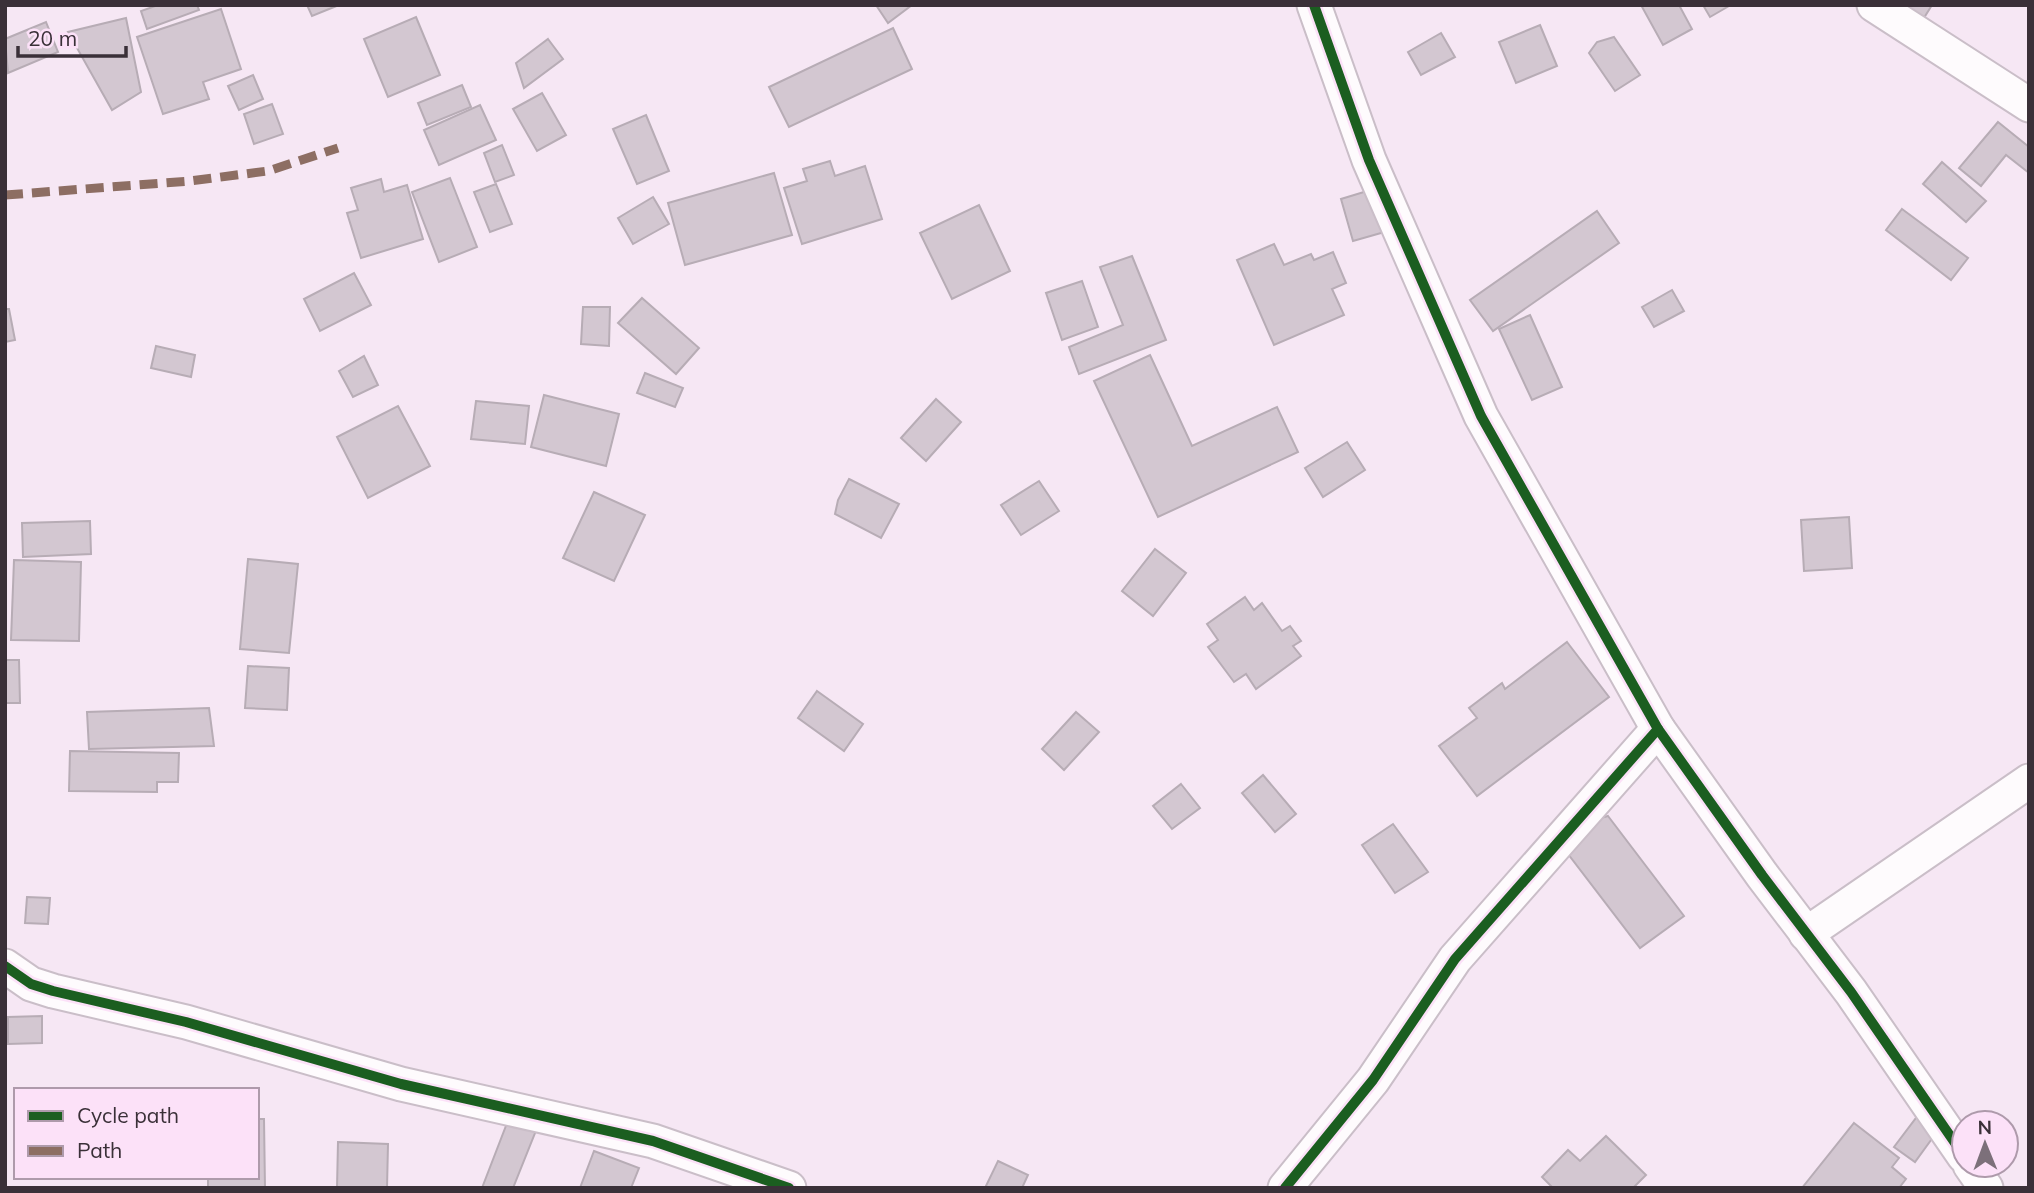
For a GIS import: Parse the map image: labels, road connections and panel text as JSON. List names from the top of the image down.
{
  "legend": ["Cycle path", "Path"],
  "scale_bar": "20 m",
  "north": "top"
}
